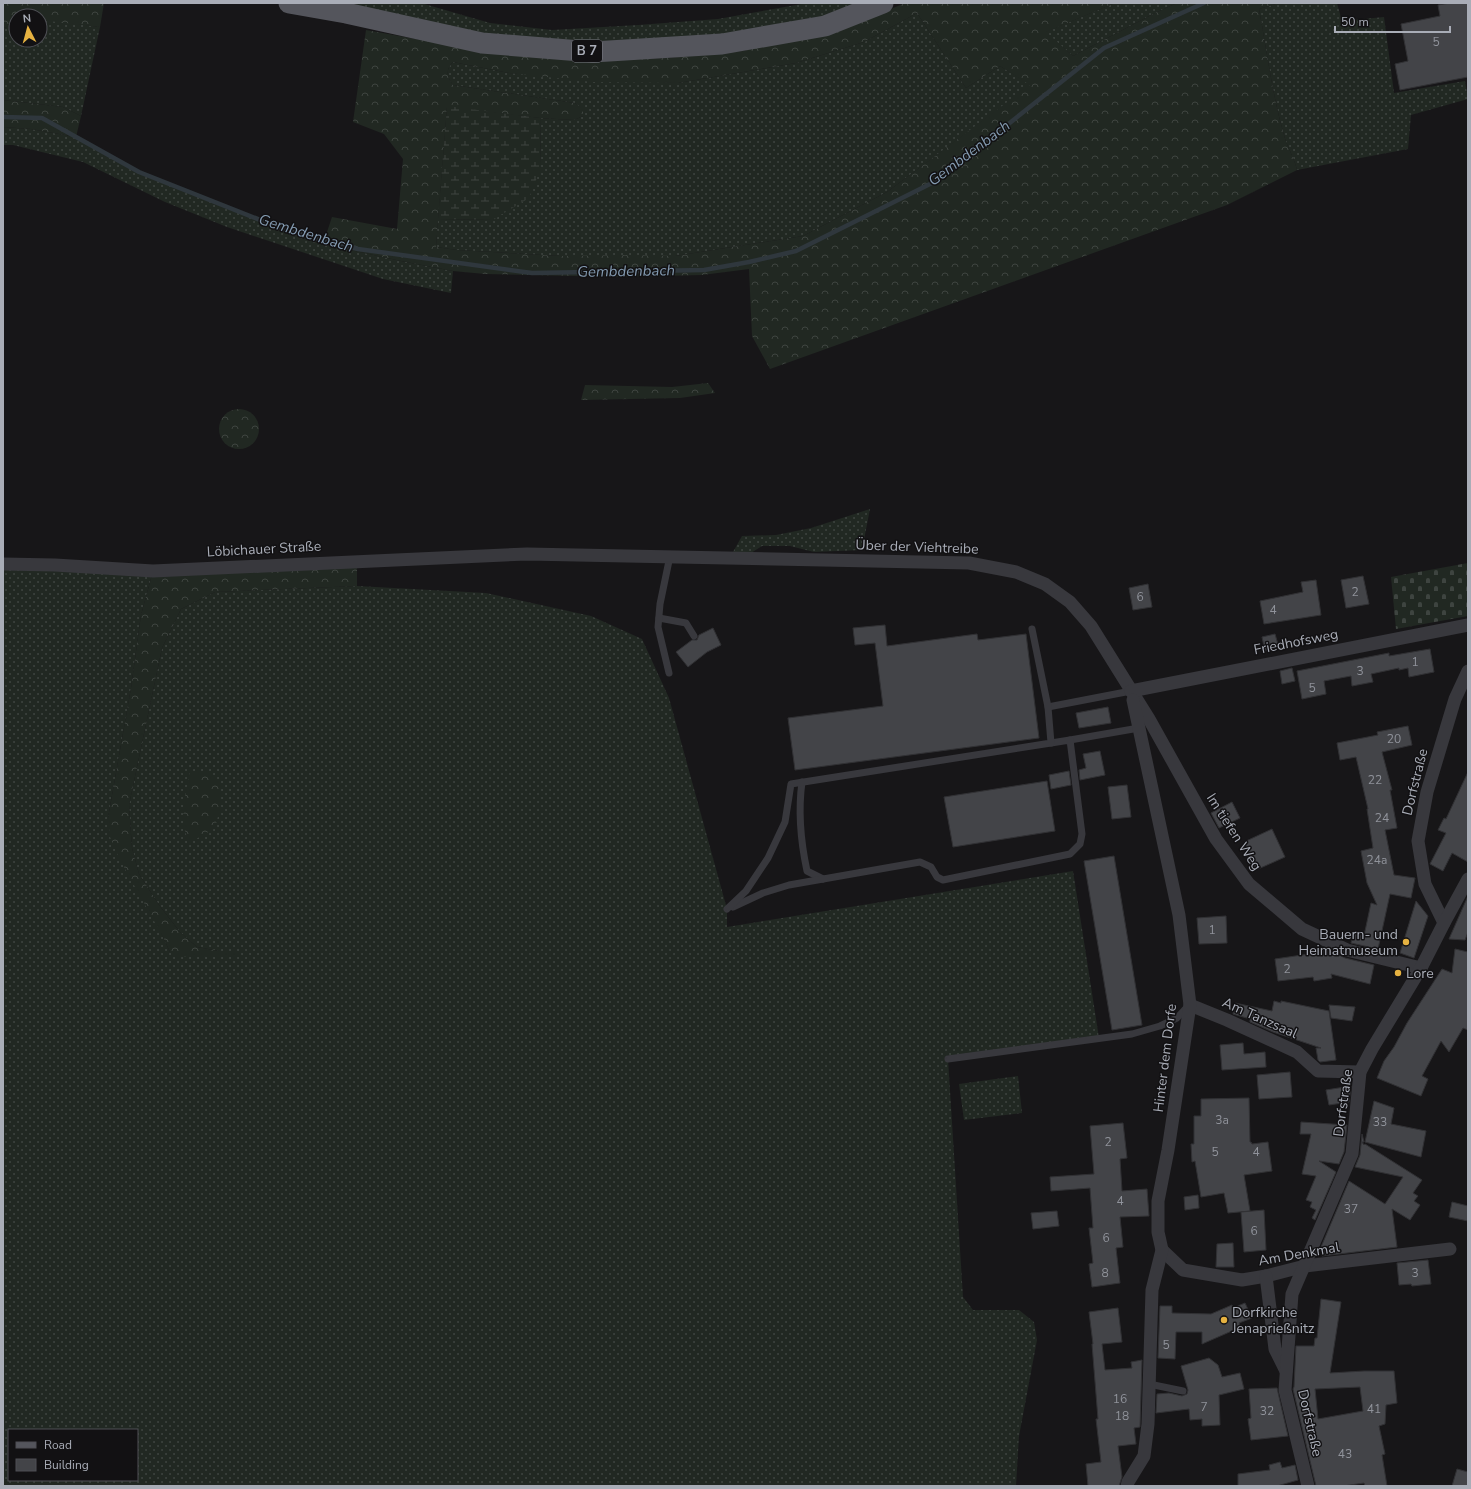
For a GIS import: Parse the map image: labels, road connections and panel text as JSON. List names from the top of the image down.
{
  "streets": {
    "main road": ["B 7"],
    "street": [
      "Über der Viehtreibe",
      "Löbichauer Straße",
      "Friedhofsweg",
      "Dorfstraße",
      "Im tiefen Weg",
      "Am Tanzsaal",
      "Hinter dem Dorfe",
      "Am Denkmal"
    ]
  },
  "crossings": [
    ["Über der Viehtreibe", "Löbichauer Straße"],
    ["Über der Viehtreibe", "Friedhofsweg"],
    ["Über der Viehtreibe", "Im tiefen Weg"],
    ["Über der Viehtreibe", "Hinter dem Dorfe"],
    ["Friedhofsweg", "Im tiefen Weg"],
    ["Friedhofsweg", "Hinter dem Dorfe"],
    ["Dorfstraße", "Im tiefen Weg"],
    ["Dorfstraße", "Am Tanzsaal"],
    ["Dorfstraße", "Am Denkmal"],
    ["Im tiefen Weg", "Hinter dem Dorfe"],
    ["Am Tanzsaal", "Hinter dem Dorfe"],
    ["Hinter dem Dorfe", "Am Denkmal"]
  ],
  "water": ["Gembdenbach"],
  "places": ["Bauern- und Heimatmuseum", "Lore", "Dorfkirche Jenaprießnitz"],
  "house_numbers": [
    "5",
    "2",
    "6",
    "4",
    "1",
    "3",
    "5",
    "20",
    "22",
    "24",
    "24a",
    "1",
    "2",
    "3a",
    "33",
    "2",
    "5",
    "4",
    "4",
    "37",
    "6",
    "6",
    "8",
    "3",
    "5",
    "16",
    "7",
    "41",
    "32",
    "18",
    "43"
  ],
  "legend": ["Road", "Building"],
  "scale_bar": "50 m",
  "north": "top"
}
